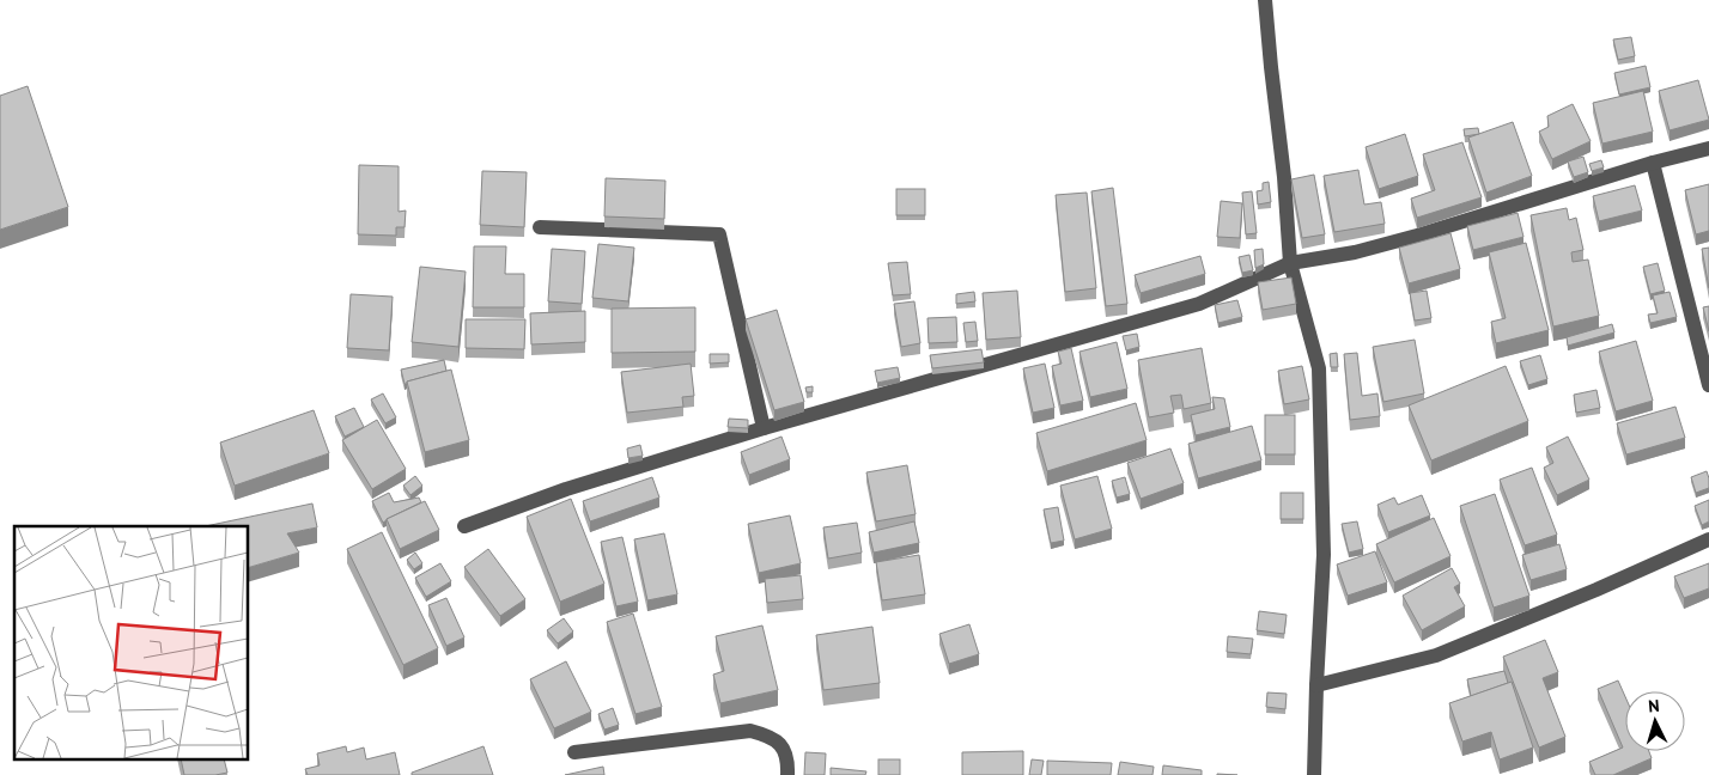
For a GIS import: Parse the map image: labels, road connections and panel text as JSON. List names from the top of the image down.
{
  "north": "top"
}
